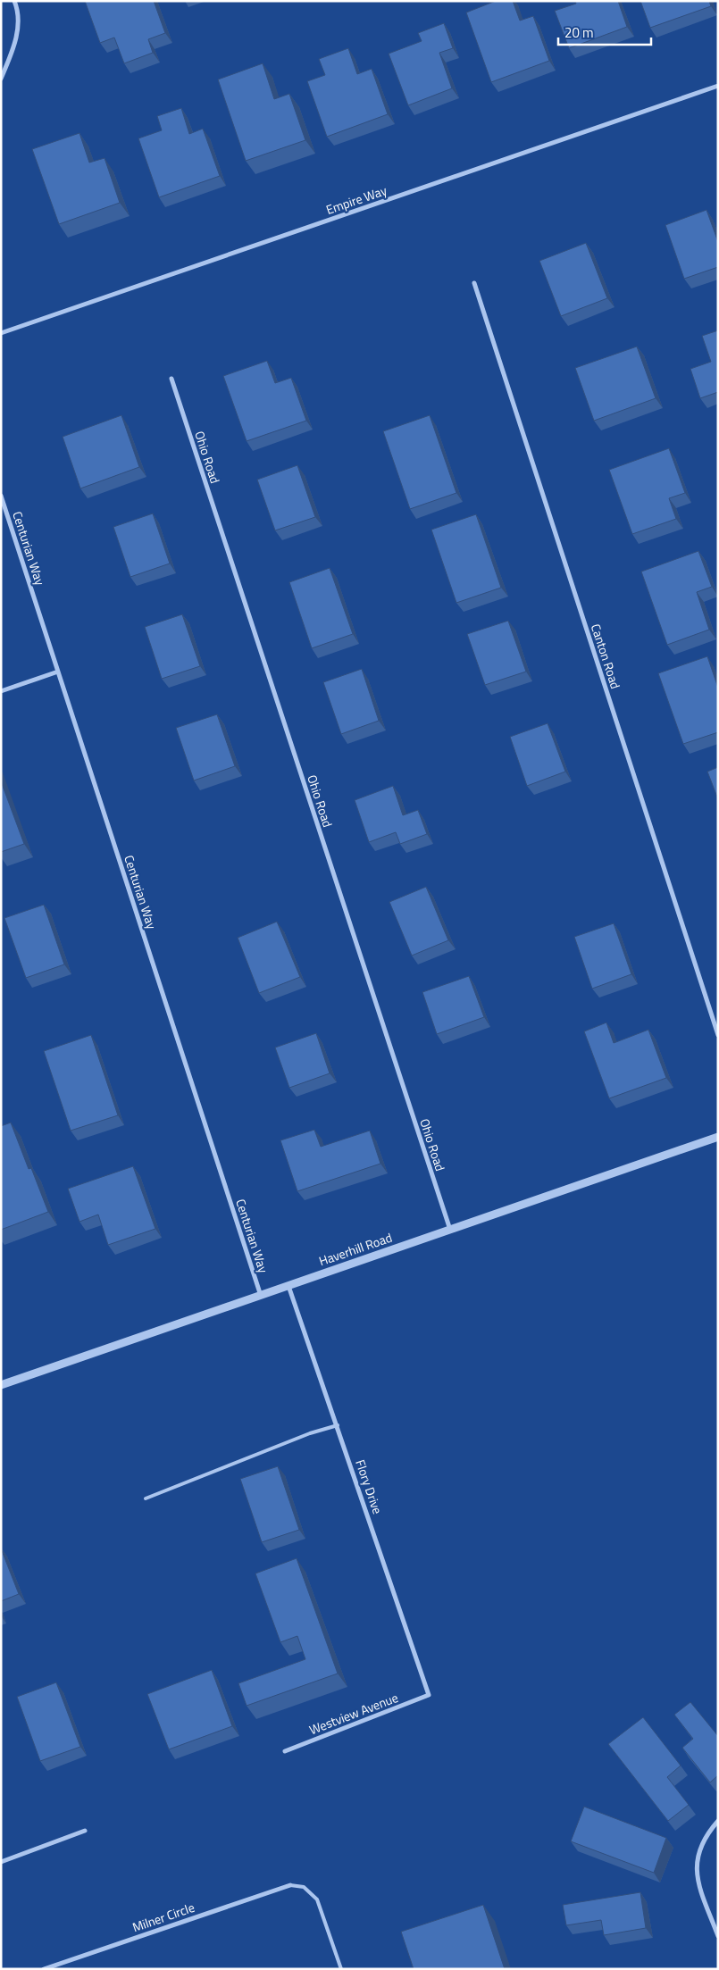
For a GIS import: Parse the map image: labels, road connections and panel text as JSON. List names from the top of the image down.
{
  "streets": {
    "street": [
      "Empire Way",
      "Ohio Road",
      "Centurian Way",
      "Canton Road",
      "Haverhill Road",
      "Flory Drive",
      "Westview Avenue",
      "Milner Circle"
    ]
  },
  "crossings": [
    ["Ohio Road", "Haverhill Road"],
    ["Centurian Way", "Haverhill Road"],
    ["Haverhill Road", "Flory Drive"],
    ["Flory Drive", "Westview Avenue"]
  ],
  "scale_bar": "20 m"
}
